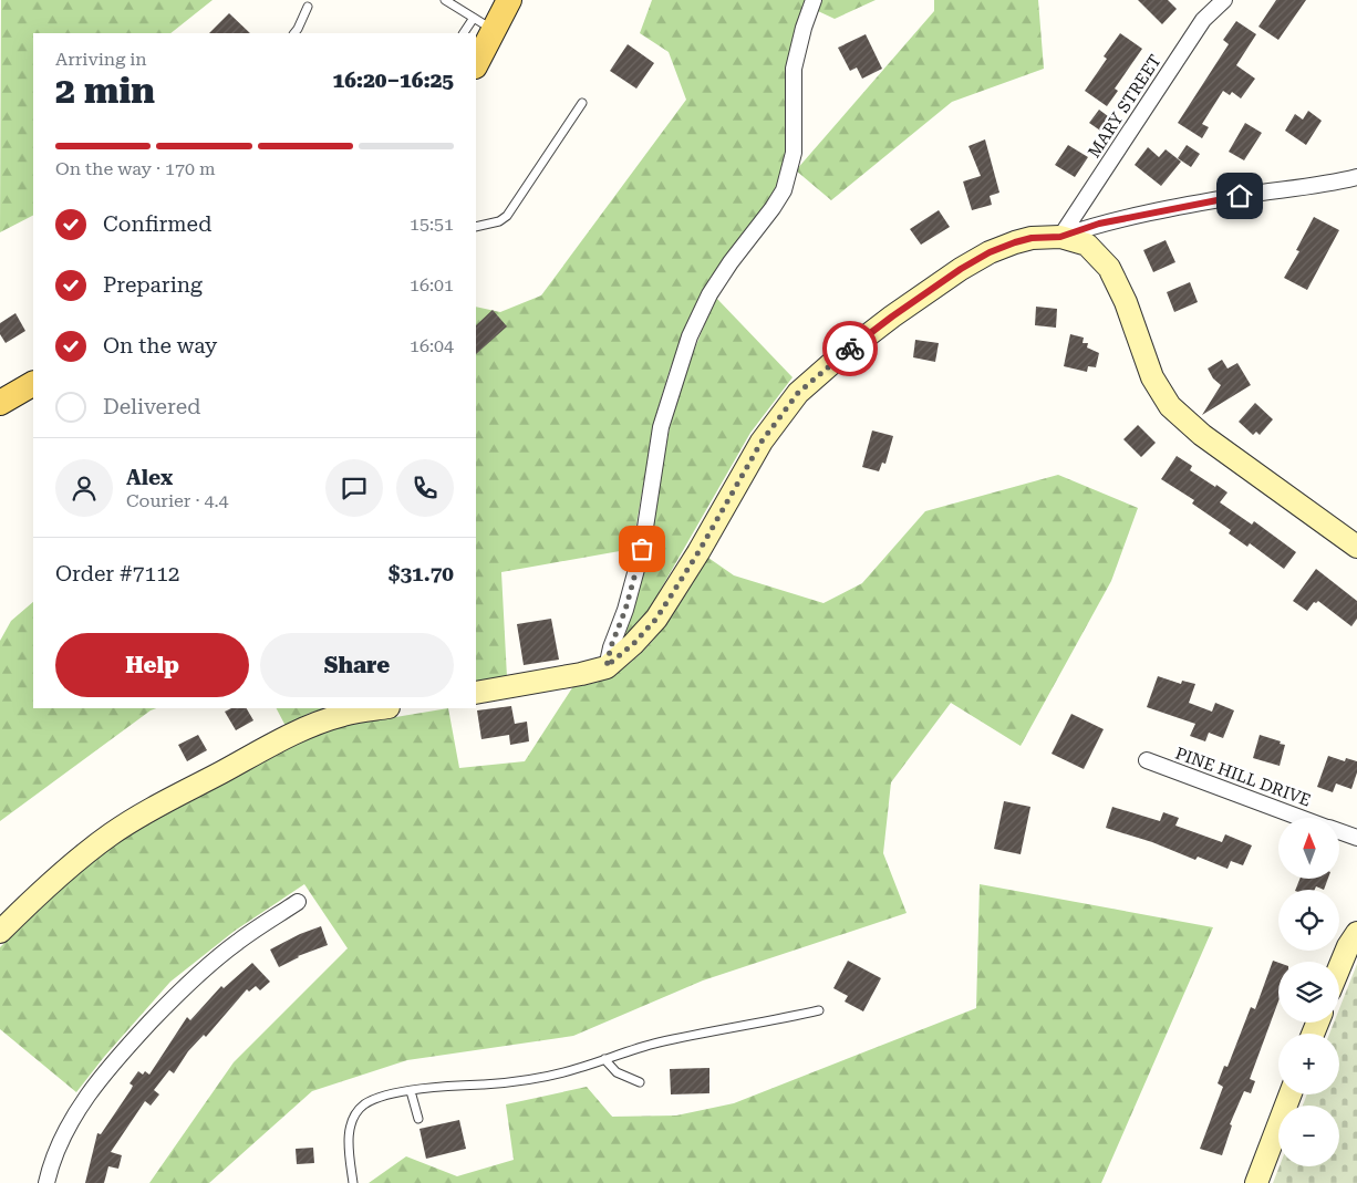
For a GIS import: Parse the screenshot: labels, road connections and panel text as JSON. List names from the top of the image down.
{
  "streets": {
    "street": ["MARY STREET", "PINE HILL DRIVE"]
  },
  "north": "top",
  "page": {
    "heading": ["2 min", "Arriving in", "16:20–16:25"],
    "panel": [
      "Alex",
      "Courier · 4.4",
      "Order #7112",
      "$31.70"
    ],
    "bar": "On the way · 170 m",
    "list": [
      ["Confirmed", "15:51"],
      ["Preparing", "16:01"],
      ["On the way", "16:04"],
      "Delivered"
    ],
    "buttons": ["Help", "Share"],
    "map_buttons": ["+", "−"]
  }
}
